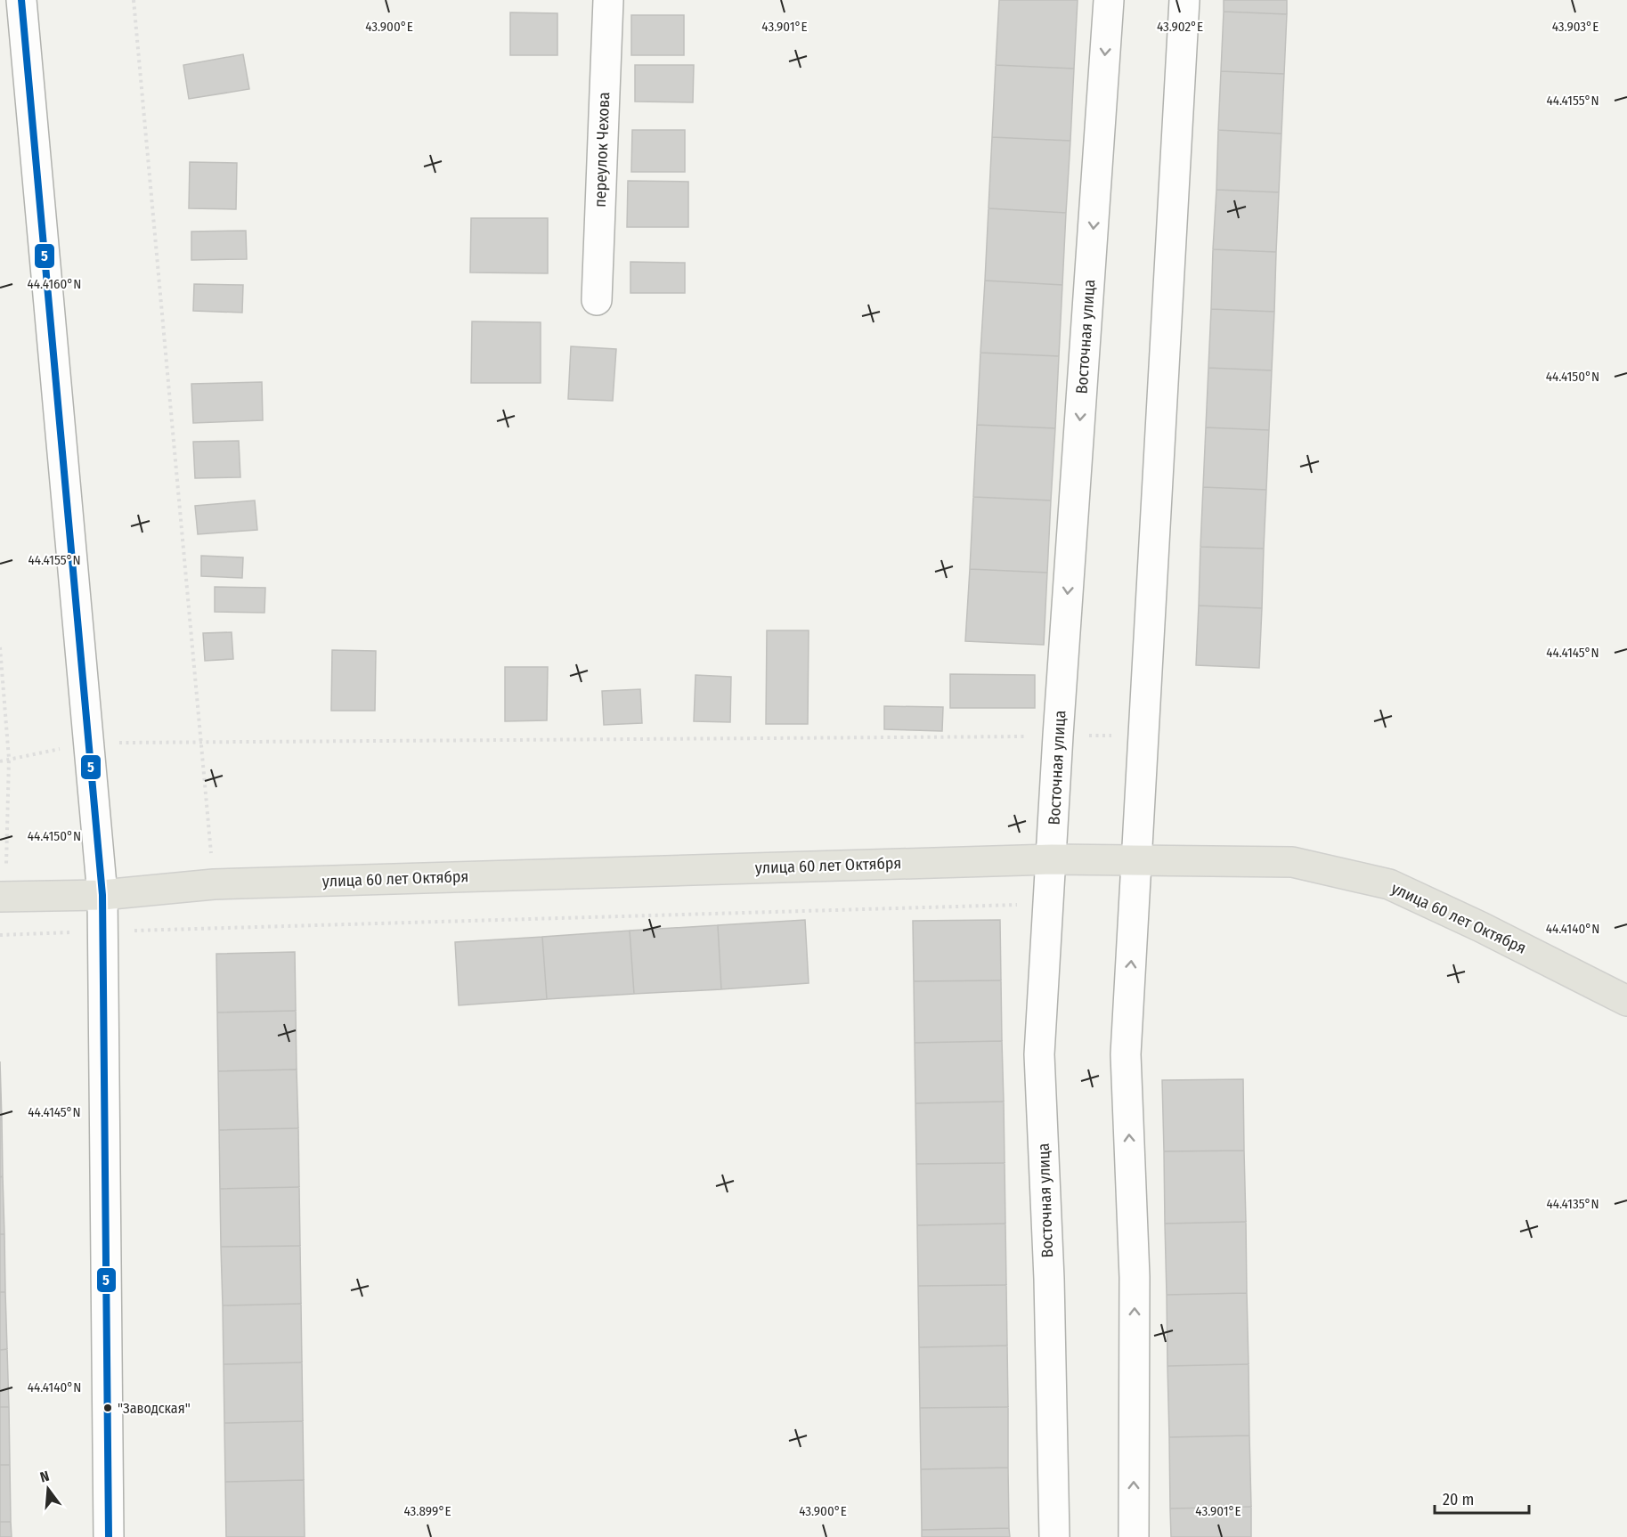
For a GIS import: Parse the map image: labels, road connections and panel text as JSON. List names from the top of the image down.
{
  "streets": {
    "main road": ["улица 60 лет Октября"],
    "street": ["переулок Чехова", "Восточная улица"]
  },
  "crossings": [
    ["Восточная улица", "улица 60 лет Октября"]
  ],
  "places": ["\"Заводская\""],
  "lines": ["transit line 5"],
  "scale_bar": "20 m",
  "north": "top",
  "coordinates": [
    "43.900°E",
    "43.901°E",
    "43.902°E",
    "43.903°E",
    "44.4155°N",
    "44.4160°N",
    "44.4150°N",
    "44.4145°N",
    "44.4140°N",
    "44.4135°N",
    "43.899°E"
  ]
}
